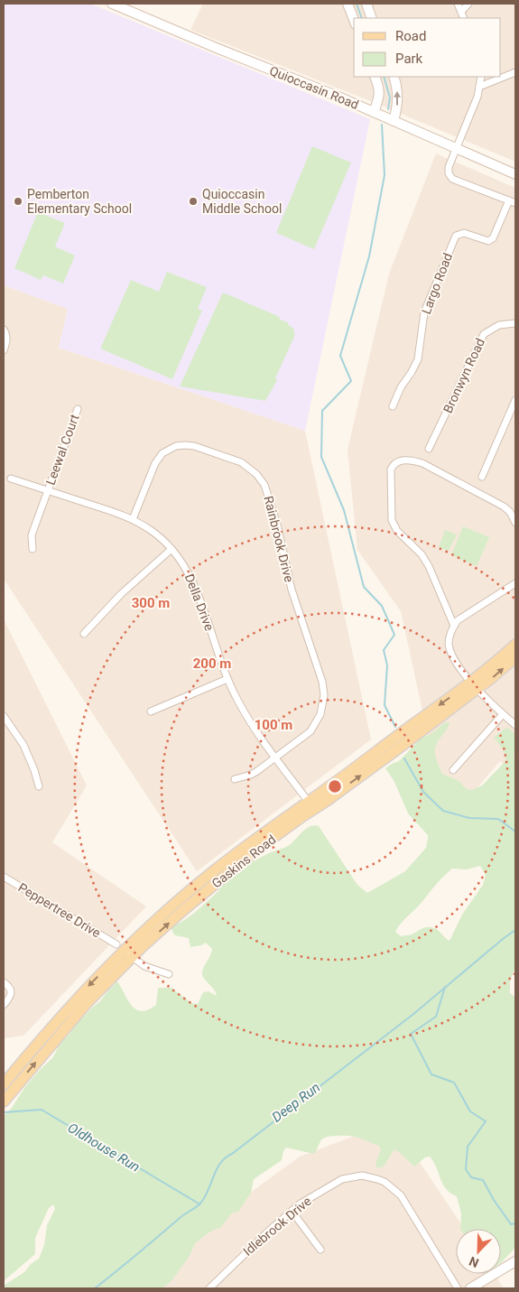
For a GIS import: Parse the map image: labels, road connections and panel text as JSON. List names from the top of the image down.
{
  "streets": {
    "main road": ["Quioccasin Road", "Gaskins Road"],
    "street": [
      "Largo Road",
      "Bronwyn Road",
      "Leewal Court",
      "Rainbrook Drive",
      "Della Drive",
      "Peppertree Drive",
      "Idlebrook Drive"
    ]
  },
  "crossings": [
    ["Leewal Court", "Della Drive"],
    ["Rainbrook Drive", "Della Drive"],
    ["Della Drive", "Gaskins Road"],
    ["Gaskins Road", "Peppertree Drive"]
  ],
  "water": ["Deep Run", "Oldhouse Run"],
  "places": ["Pemberton Elementary School", "Quioccasin Middle School"],
  "legend": ["Road", "Park"],
  "north": "bottom left",
  "rings": ["300 m", "200 m", "100 m"]
}
